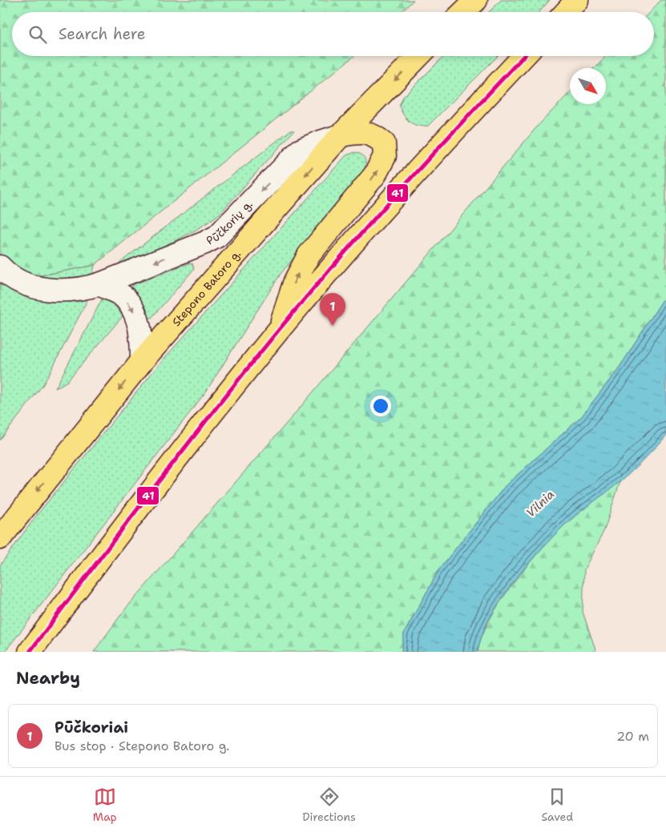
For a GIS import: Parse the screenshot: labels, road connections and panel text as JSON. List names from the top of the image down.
{
  "streets": {
    "main road": ["Stepono Batoro g."],
    "street": ["Pūčkorių g."]
  },
  "crossings": [
    ["Pūčkorių g.", "Stepono Batoro g."]
  ],
  "one_way": ["Pūčkorių g."],
  "water": ["Vilnia"],
  "lines": ["transit line 41"],
  "north": "bottom right",
  "page": {
    "search": "Search here",
    "pins": "1",
    "heading": "Nearby",
    "list": [
      {
        "mark": "1",
        "name": "Pūčkoriai",
        "note": "Bus stop · Stepono Batoro g.",
        "value": "20 m"
      }
    ],
    "nav": ["Map", "Directions", "Saved"]
  }
}
